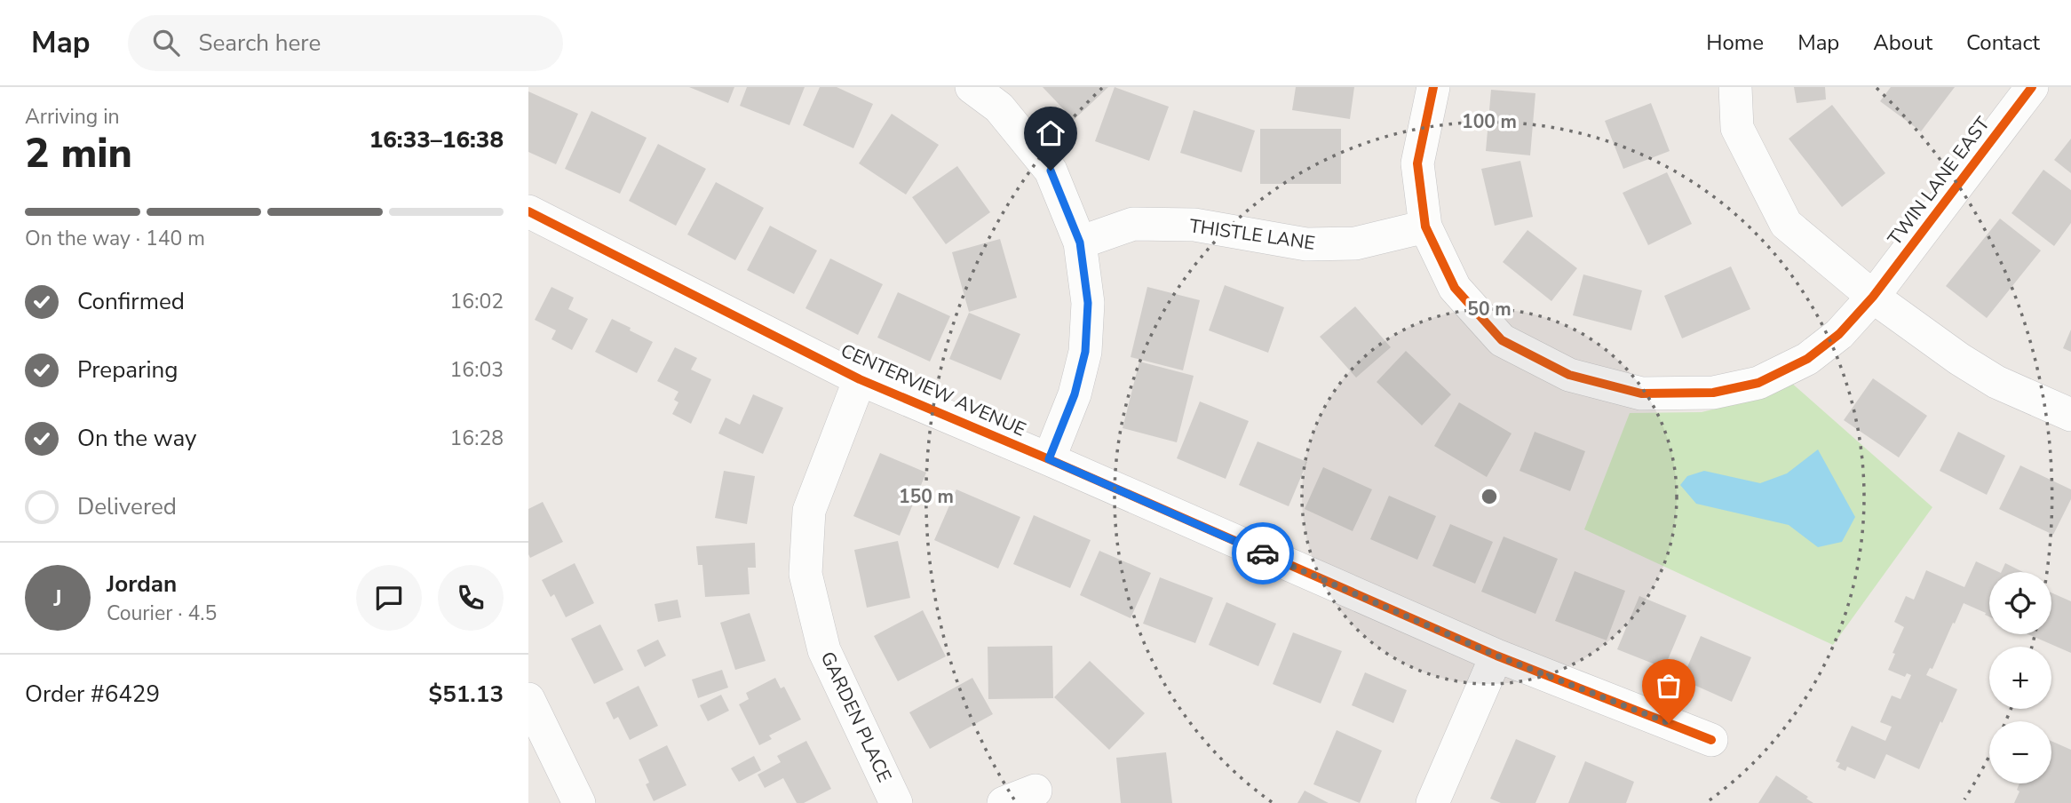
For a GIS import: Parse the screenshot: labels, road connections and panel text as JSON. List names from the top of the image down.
{
  "streets": {
    "street": [
      "TWIN LANE EAST",
      "THISTLE LANE",
      "CENTERVIEW AVENUE",
      "GARDEN PLACE"
    ]
  },
  "crossings": [
    ["TWIN LANE EAST", "THISTLE LANE"],
    ["CENTERVIEW AVENUE", "GARDEN PLACE"]
  ],
  "page": {
    "header": "Map",
    "search": "Search here",
    "nav": [
      "Home",
      "Map",
      "About",
      "Contact"
    ],
    "heading": ["2 min", "Arriving in", "16:33–16:38"],
    "panel": [
      "Jordan",
      "Courier · 4.5",
      "Order #6429",
      "$51.13"
    ],
    "bar": "On the way · 140 m",
    "list": [
      ["Confirmed", "16:02"],
      ["Preparing", "16:03"],
      ["On the way", "16:28"],
      "Delivered"
    ],
    "round": "J",
    "map_buttons": ["+", "−"]
  },
  "rings": ["100 m", "50 m", "150 m"]
}
